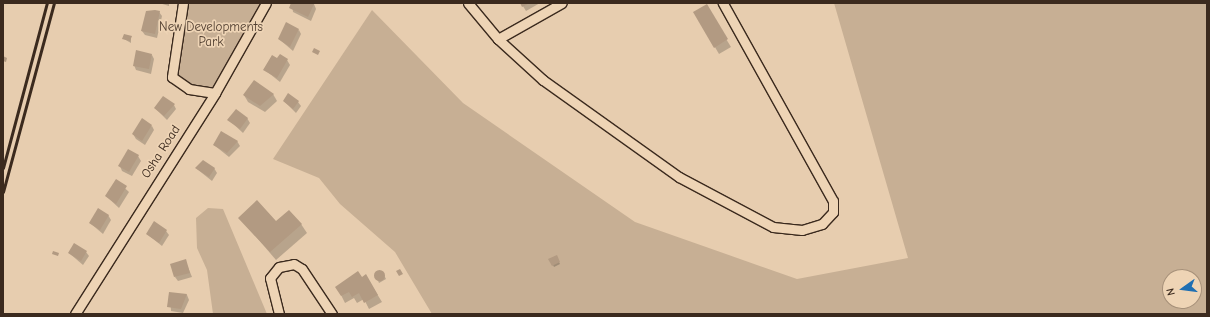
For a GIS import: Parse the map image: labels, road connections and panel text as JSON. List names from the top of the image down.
{
  "streets": {
    "street": ["Osha Road"]
  },
  "parks": ["New Developments Park"],
  "north": "left"
}
